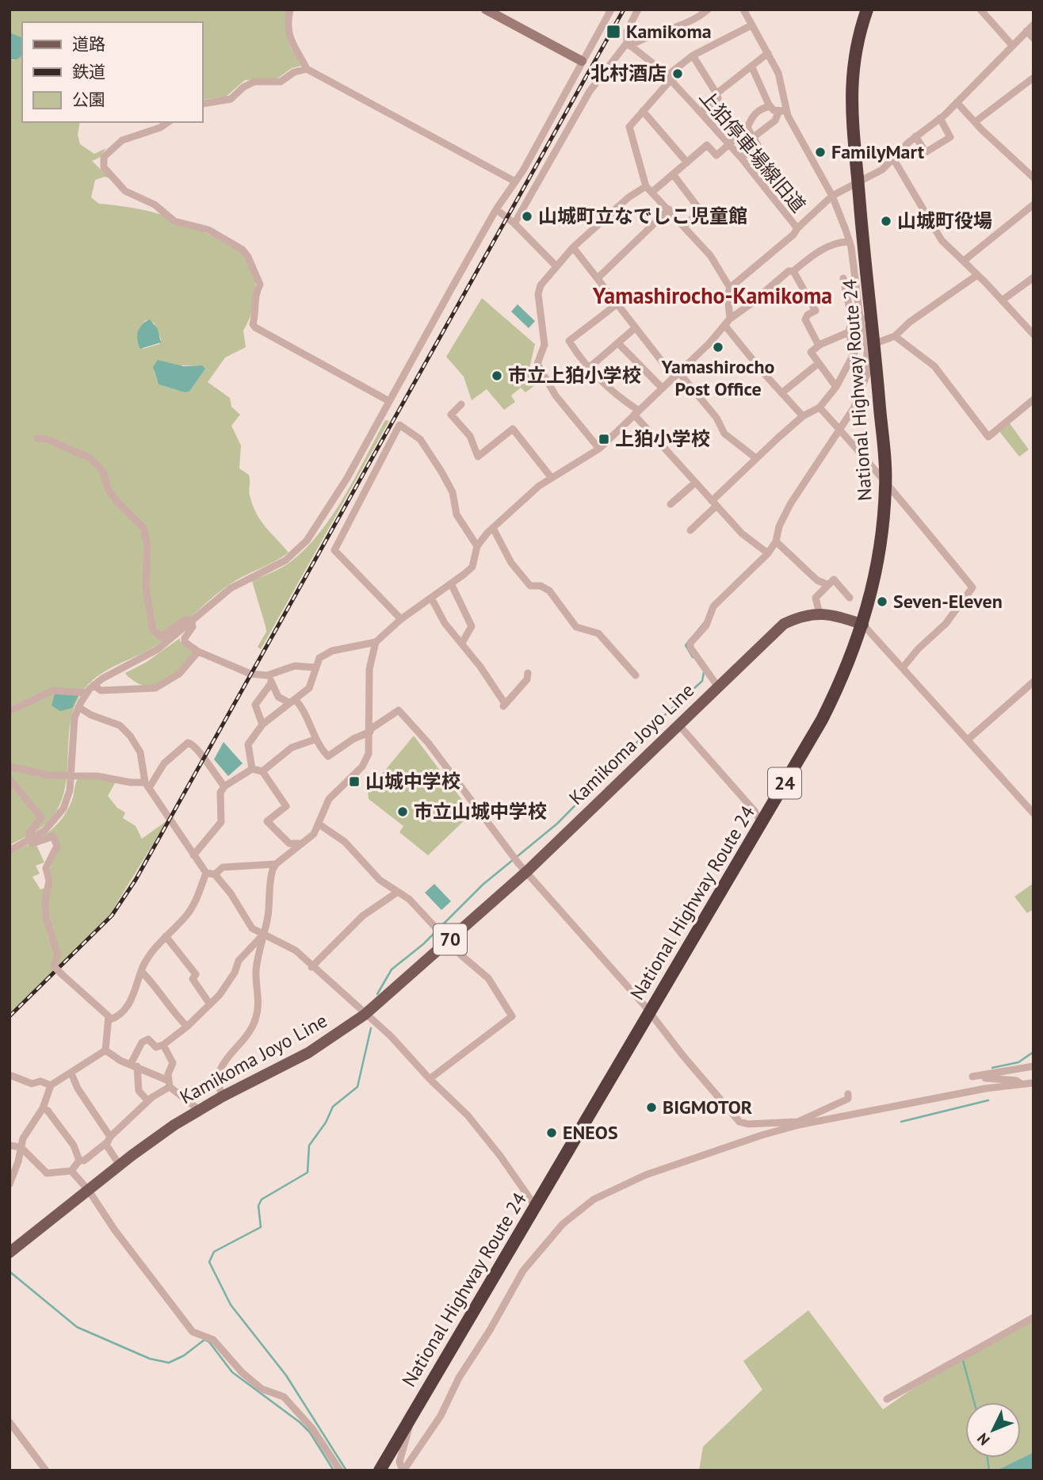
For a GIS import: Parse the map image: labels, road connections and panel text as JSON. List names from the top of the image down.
{
  "streets": {
    "highway": ["National Highway Route 24", "24"],
    "main road": ["Kamikoma Joyo Line", "70"],
    "street": ["上狛停車場線旧道"]
  },
  "crossings": [
    ["上狛停車場線旧道", "National Highway Route 24"],
    ["National Highway Route 24", "Kamikoma Joyo Line"]
  ],
  "districts": ["Yamashirocho-Kamikoma"],
  "places": {
    "transit": ["Kamikoma", "上狛小学校", "山城中学校"],
    "other": [
      "北村酒店",
      "FamilyMart",
      "山城町立なでしこ児童館",
      "山城町役場",
      "Yamashirocho Post Office",
      "市立上狛小学校",
      "Seven-Eleven",
      "市立山城中学校",
      "BIGMOTOR",
      "ENEOS"
    ]
  },
  "legend": ["道路", "鉄道", "公園"],
  "north": "bottom left"
}
